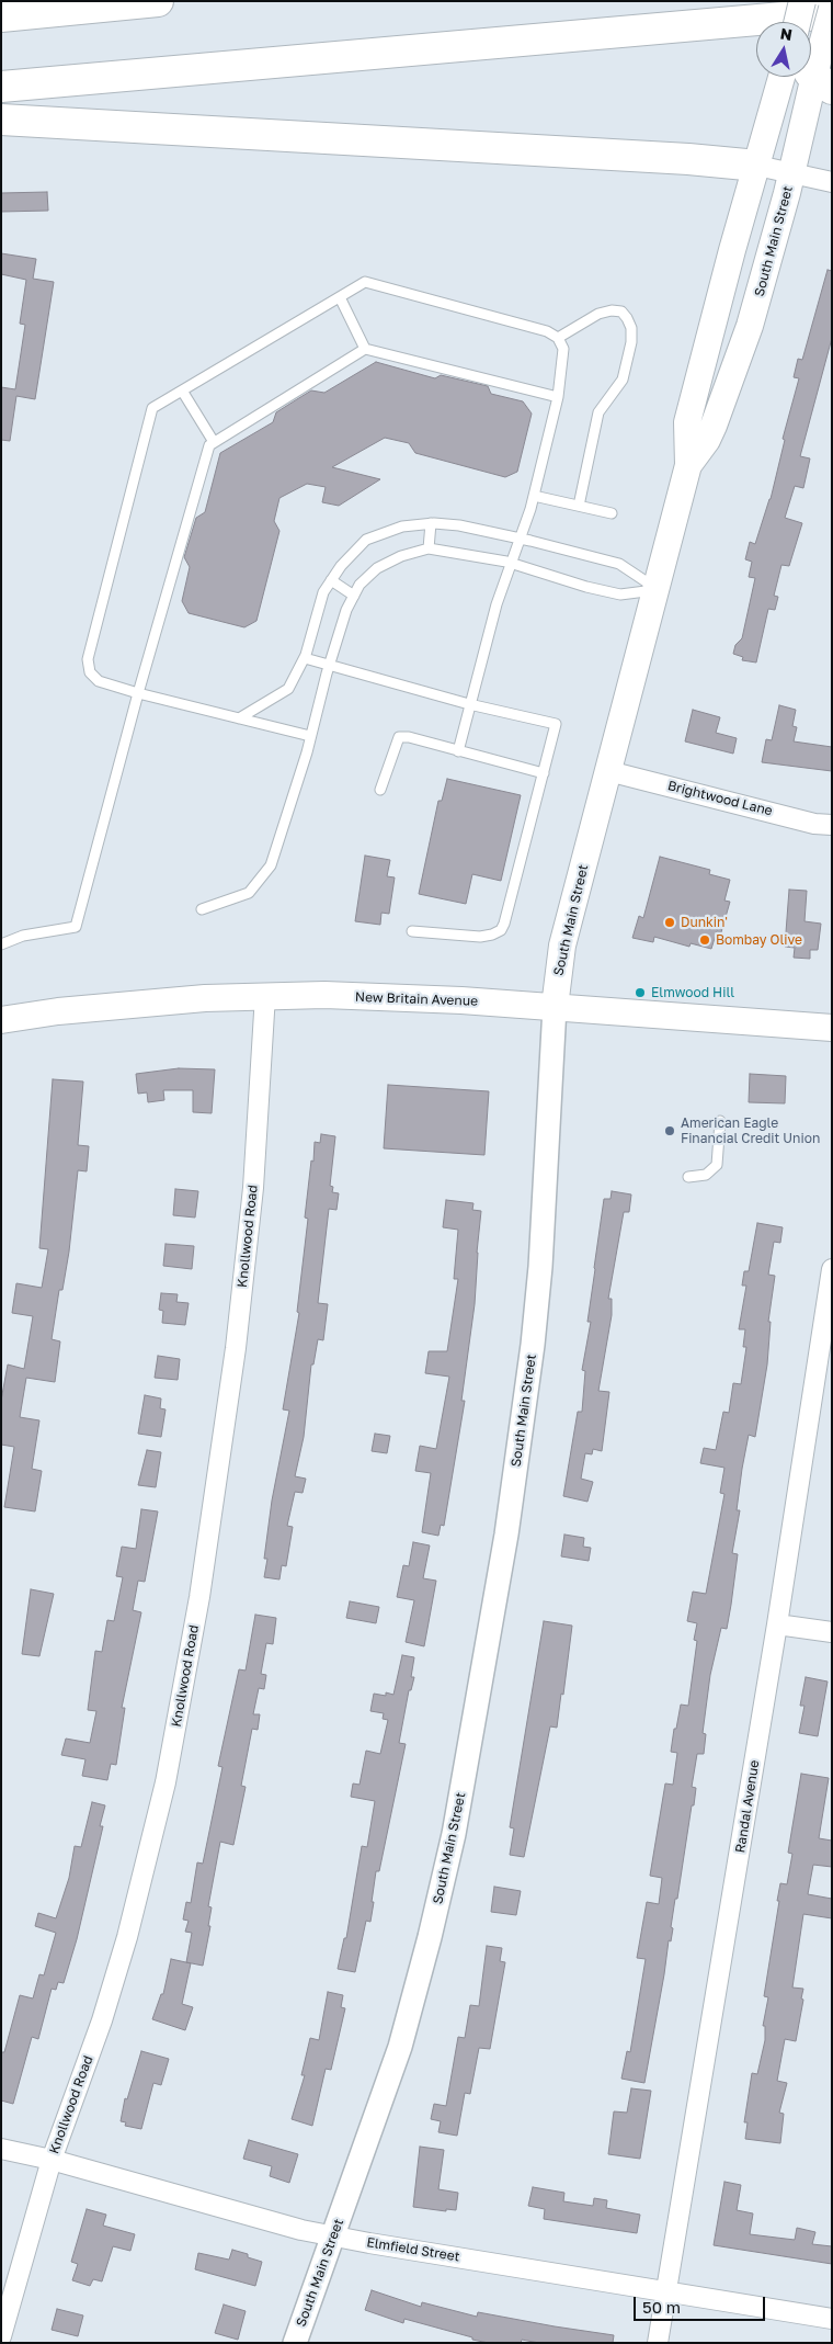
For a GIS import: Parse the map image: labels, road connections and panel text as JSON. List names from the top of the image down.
{
  "streets": {
    "main road": ["South Main Street", "New Britain Avenue"],
    "street": [
      "Brightwood Lane",
      "Knollwood Road",
      "Randal Avenue",
      "Elmfield Street"
    ]
  },
  "crossings": [
    ["South Main Street", "Brightwood Lane"],
    ["South Main Street", "New Britain Avenue"],
    ["South Main Street", "Elmfield Street"],
    ["New Britain Avenue", "Knollwood Road"],
    ["Knollwood Road", "Elmfield Street"],
    ["Randal Avenue", "Elmfield Street"]
  ],
  "places": [
    "Dunkin'",
    "Bombay Olive",
    "Elmwood Hill",
    "American Eagle Financial Credit Union"
  ],
  "scale_bar": "50 m",
  "north": "top"
}
